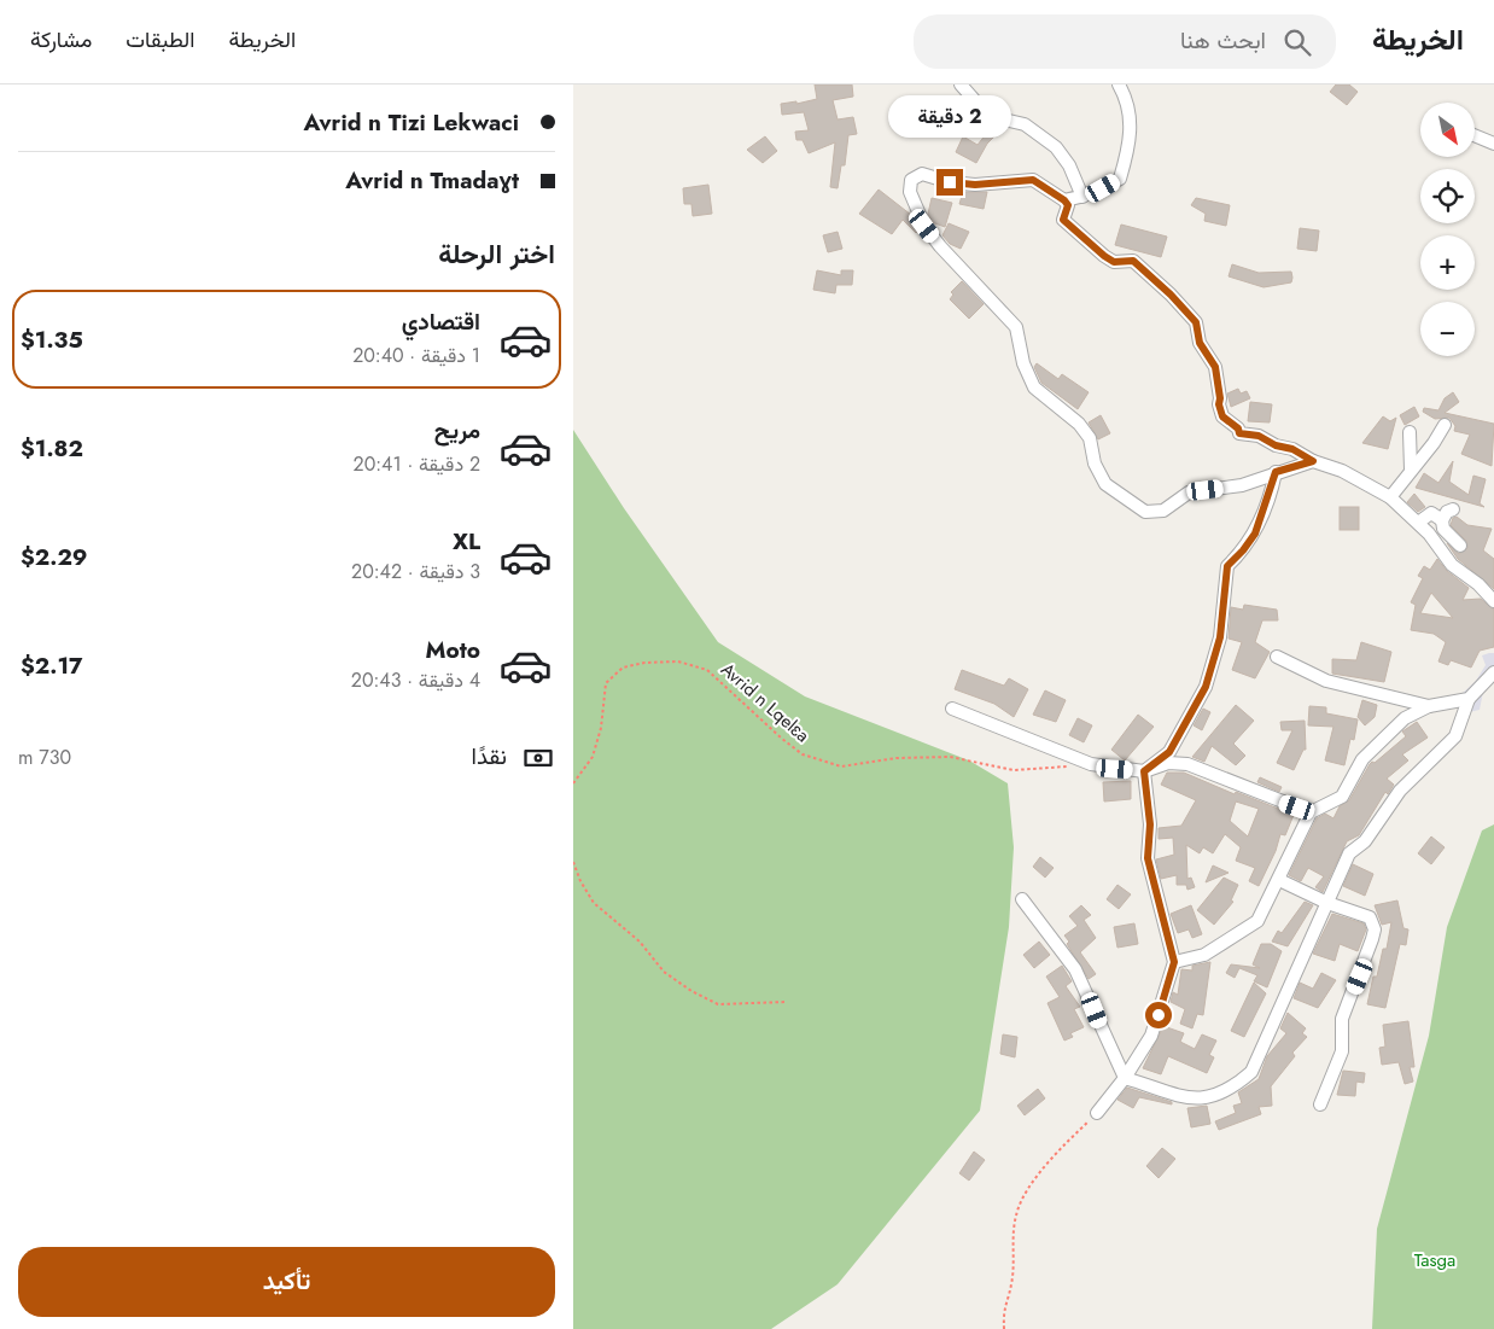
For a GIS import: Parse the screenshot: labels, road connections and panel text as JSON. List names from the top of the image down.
{
  "streets": {
    "path": ["Avrid n Lqelɛa"]
  },
  "parks": ["Tasga"],
  "north": "bottom right",
  "page": {
    "header": "الخريطة",
    "search": "ابحث هنا",
    "nav": ["الخريطة", "الطبقات", "مشاركة"],
    "banner": ["Avrid n Tizi Lekwaci", "Avrid n Tmadaɣt"],
    "bubble": "2 دقيقة",
    "map_buttons": ["+", "−"],
    "heading": "اختر الرحلة",
    "list": [
      {
        "name": "اقتصادي",
        "note": "1 دقيقة · 20:40",
        "value": "$1.35"
      },
      {
        "name": "مريح",
        "note": "2 دقيقة · 20:41",
        "value": "$1.82"
      },
      {
        "name": "XL",
        "note": "3 دقيقة · 20:42",
        "value": "$2.29"
      },
      {
        "name": "Moto",
        "note": "4 دقيقة · 20:43",
        "value": "$2.17"
      }
    ],
    "pay": ["نقدًا", "730 m"],
    "buttons": "تأكيد"
  }
}
